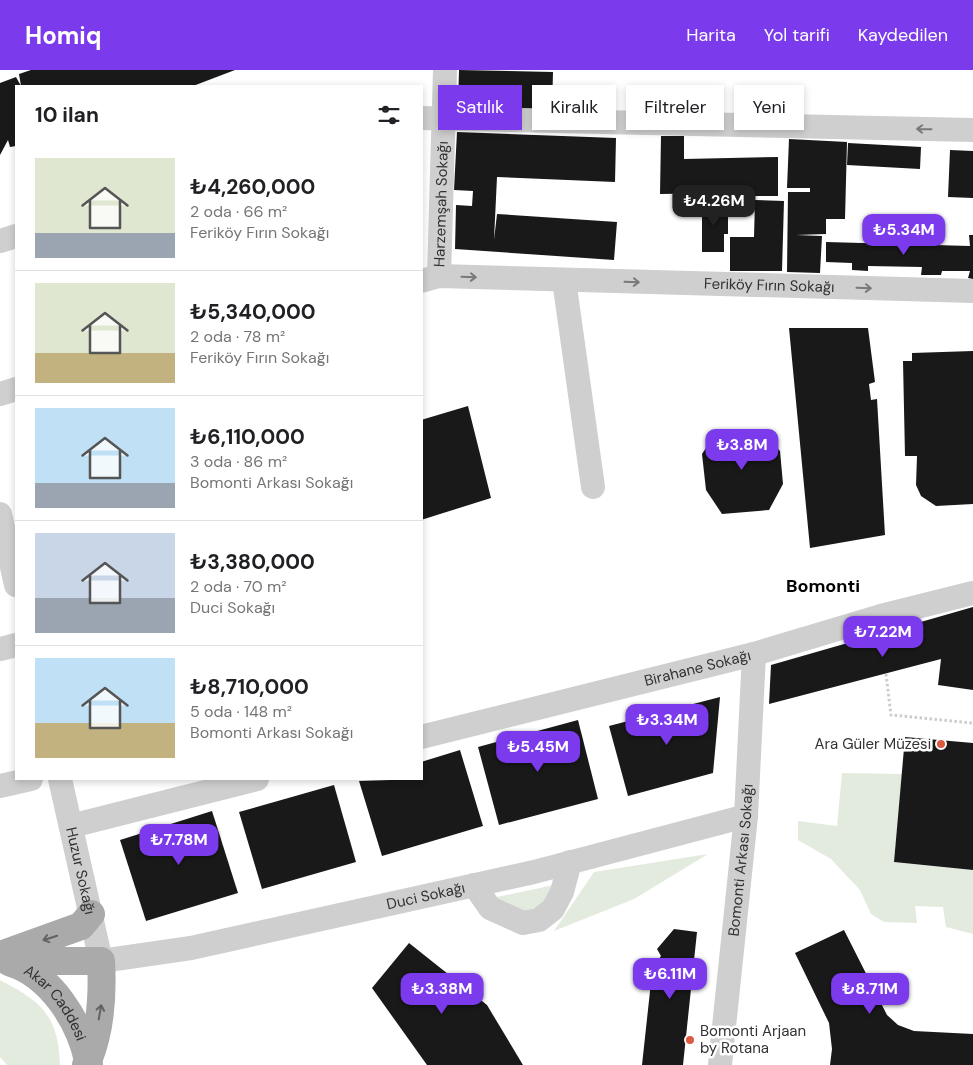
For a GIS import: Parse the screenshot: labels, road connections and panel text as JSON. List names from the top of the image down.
{
  "streets": {
    "main road": ["Akar Caddesi"],
    "street": [
      "Harzemşah Sokağı",
      "Feriköy Fırın Sokağı",
      "Birahane Sokağı",
      "Bomonti Arkası Sokağı",
      "Huzur Sokağı",
      "Duci Sokağı"
    ]
  },
  "crossings": [
    ["Harzemşah Sokağı", "Feriköy Fırın Sokağı"],
    ["Birahane Sokağı", "Bomonti Arkası Sokağı"],
    ["Bomonti Arkası Sokağı", "Duci Sokağı"],
    ["Huzur Sokağı", "Duci Sokağı"]
  ],
  "districts": ["Bomonti"],
  "places": ["Ara Güler Müzesi", "Bomonti Arjaan by Rotana"],
  "page": {
    "header": "Homiq",
    "nav": ["Harita", "Yol tarifi", "Kaydedilen"],
    "chip": [
      "Satılık",
      "Kiralık",
      "Filtreler",
      "Yeni"
    ],
    "heading": "10 ilan",
    "list": [
      {
        "name": "₺4,260,000",
        "note": "2 oda · 66 m² · Feriköy Fırın Sokağı"
      },
      {
        "name": "₺5,340,000",
        "note": "2 oda · 78 m² · Feriköy Fırın Sokağı"
      },
      {
        "name": "₺6,110,000",
        "note": "3 oda · 86 m² · Bomonti Arkası Sokağı"
      },
      {
        "name": "₺3,380,000",
        "note": "2 oda · 70 m² · Duci Sokağı"
      },
      {
        "name": "₺8,710,000",
        "note": "5 oda · 148 m² · Bomonti Arkası Sokağı"
      }
    ],
    "price": [
      "₺4.26M",
      "₺5.34M",
      "₺3.8M",
      "₺7.22M",
      "₺3.34M",
      "₺5.45M",
      "₺7.78M",
      "₺6.11M",
      "₺3.38M",
      "₺8.71M"
    ]
  }
}
